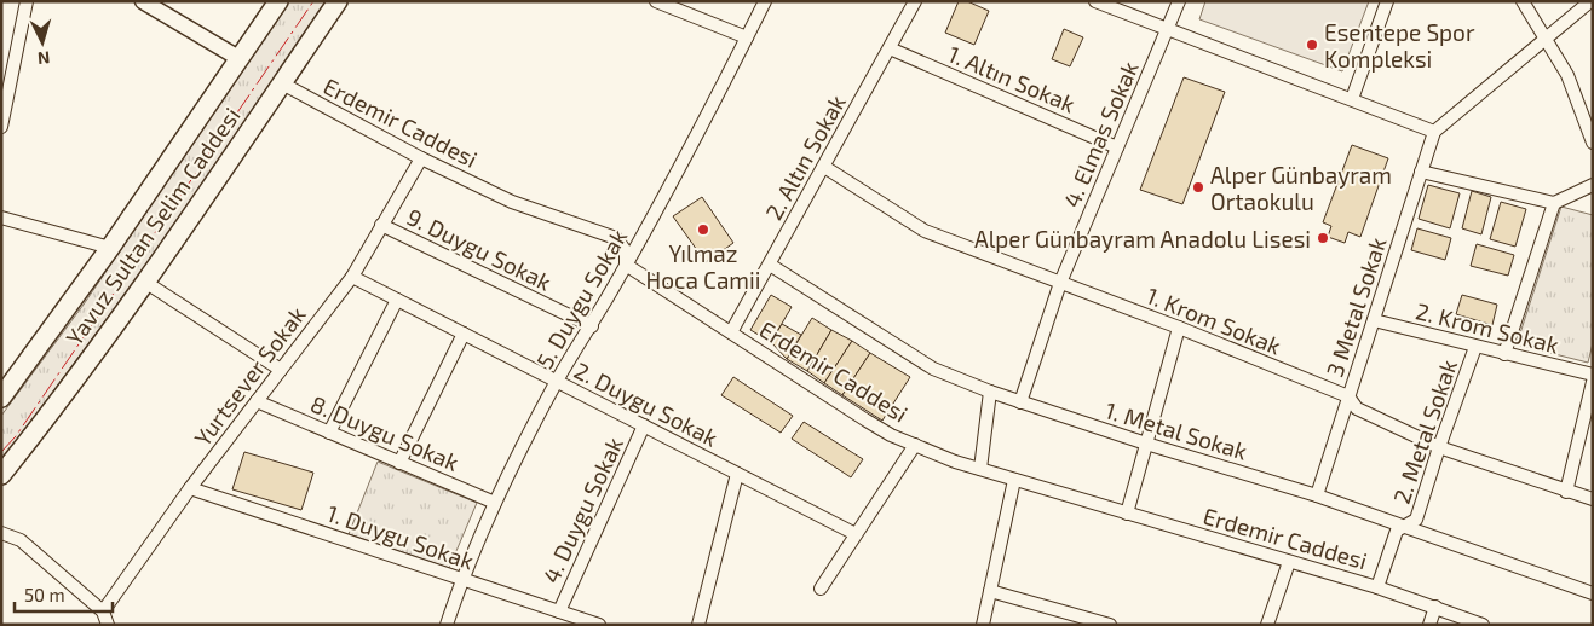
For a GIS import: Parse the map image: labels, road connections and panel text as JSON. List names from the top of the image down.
{
  "streets": {
    "main road": ["Yavuz Sultan Selim Caddesi"],
    "street": [
      "1. Altın Sokak",
      "Erdemir Caddesi",
      "4. Elmas Sokak",
      "2. Altın Sokak",
      "9. Duygu Sokak",
      "5. Duygu Sokak",
      "3 Metal Sokak",
      "1. Krom Sokak",
      "2. Krom Sokak",
      "Yurtsever Sokak",
      "2. Duygu Sokak",
      "1. Metal Sokak",
      "2. Metal Sokak",
      "8. Duygu Sokak",
      "4. Duygu Sokak",
      "1. Duygu Sokak"
    ]
  },
  "crossings": [
    ["1. Altın Sokak", "4. Elmas Sokak"],
    ["1. Altın Sokak", "2. Altın Sokak"],
    ["Erdemir Caddesi", "2. Altın Sokak"],
    ["Erdemir Caddesi", "Yavuz Sultan Selim Caddesi"],
    ["Erdemir Caddesi", "5. Duygu Sokak"],
    ["Erdemir Caddesi", "Yurtsever Sokak"],
    ["Erdemir Caddesi", "2. Metal Sokak"],
    ["4. Elmas Sokak", "1. Krom Sokak"],
    ["4. Elmas Sokak", "1. Metal Sokak"],
    ["2. Altın Sokak", "1. Krom Sokak"],
    ["2. Altın Sokak", "1. Metal Sokak"],
    ["9. Duygu Sokak", "5. Duygu Sokak"],
    ["9. Duygu Sokak", "Yurtsever Sokak"],
    ["5. Duygu Sokak", "2. Duygu Sokak"],
    ["5. Duygu Sokak", "8. Duygu Sokak"],
    ["5. Duygu Sokak", "1. Duygu Sokak"],
    ["3 Metal Sokak", "1. Krom Sokak"],
    ["3 Metal Sokak", "2. Krom Sokak"],
    ["3 Metal Sokak", "1. Metal Sokak"],
    ["1. Krom Sokak", "2. Metal Sokak"],
    ["2. Krom Sokak", "2. Metal Sokak"],
    ["Yurtsever Sokak", "2. Duygu Sokak"],
    ["Yurtsever Sokak", "8. Duygu Sokak"],
    ["Yurtsever Sokak", "1. Duygu Sokak"],
    ["2. Duygu Sokak", "4. Duygu Sokak"],
    ["1. Metal Sokak", "2. Metal Sokak"],
    ["4. Duygu Sokak", "1. Duygu Sokak"]
  ],
  "places": [
    "Esentepe Spor Kompleksi",
    "Alper Günbayram Ortaokulu",
    "Yılmaz Hoca Camii",
    "Alper Günbayram Anadolu Lisesi"
  ],
  "scale_bar": "50 m",
  "north": "bottom"
}
